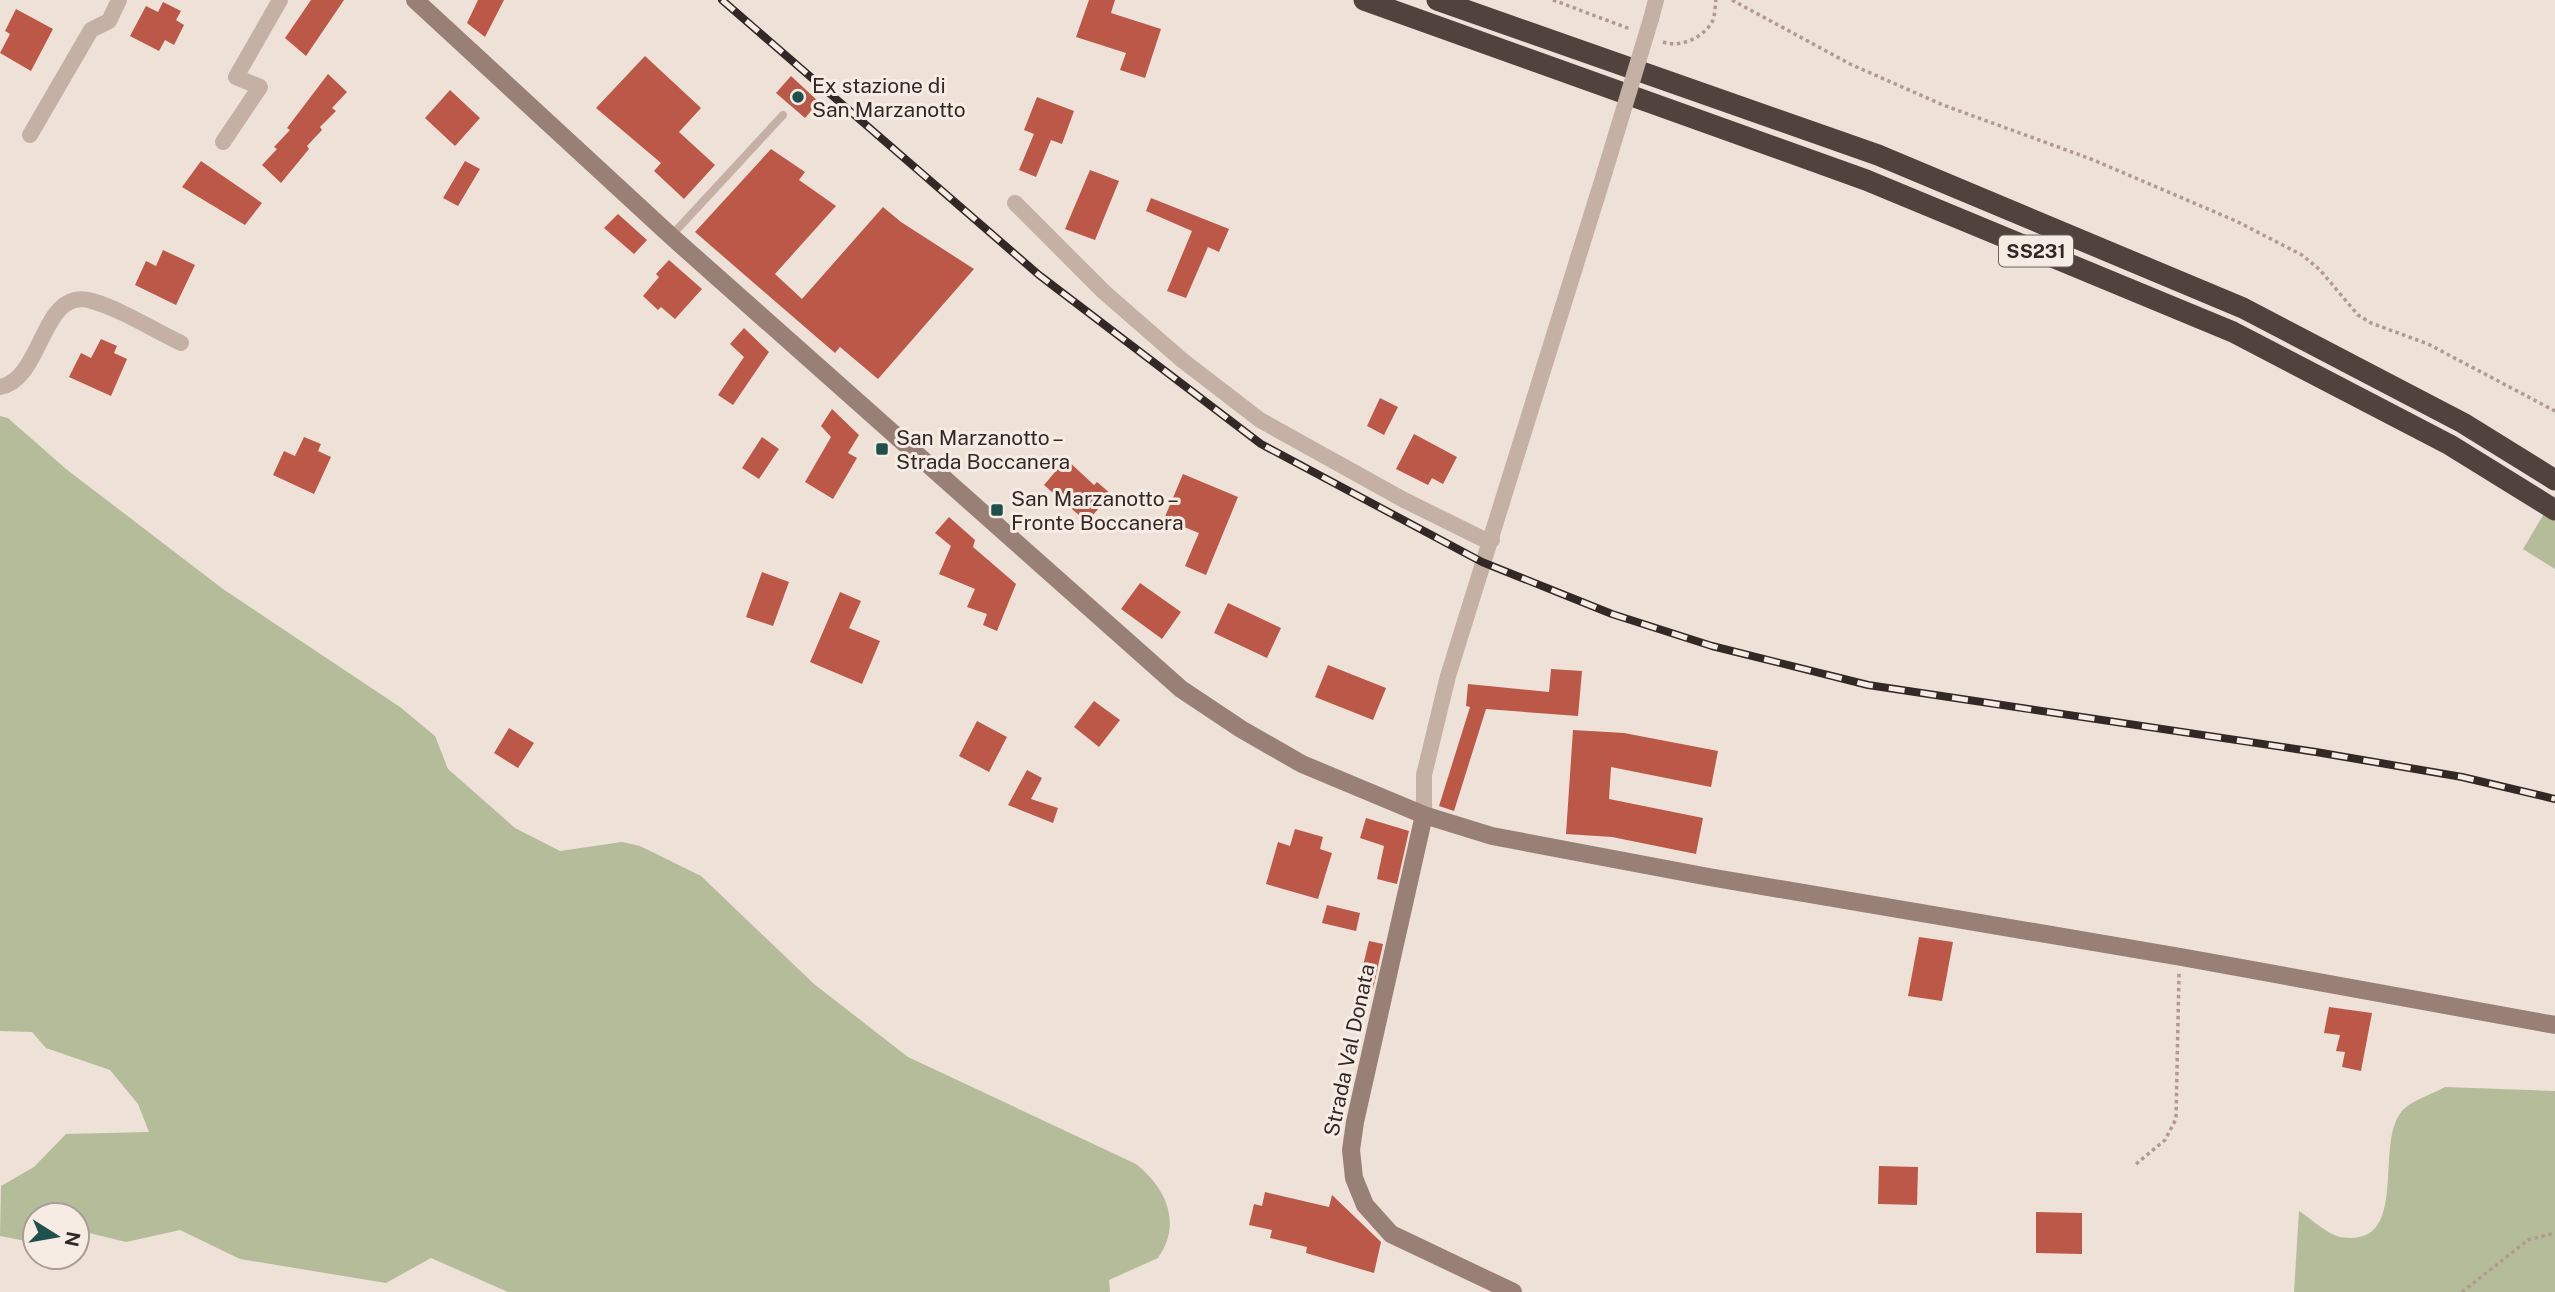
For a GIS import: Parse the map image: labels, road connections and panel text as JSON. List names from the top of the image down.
{
  "streets": {
    "highway": ["SS231"],
    "main road": ["Strada Val Donata"]
  },
  "places": {
    "other": ["Ex stazione di San Marzanotto"],
    "transit": ["San Marzanotto – Strada Boccanera", "San Marzanotto – Fronte Boccanera"]
  },
  "north": "right"
}
